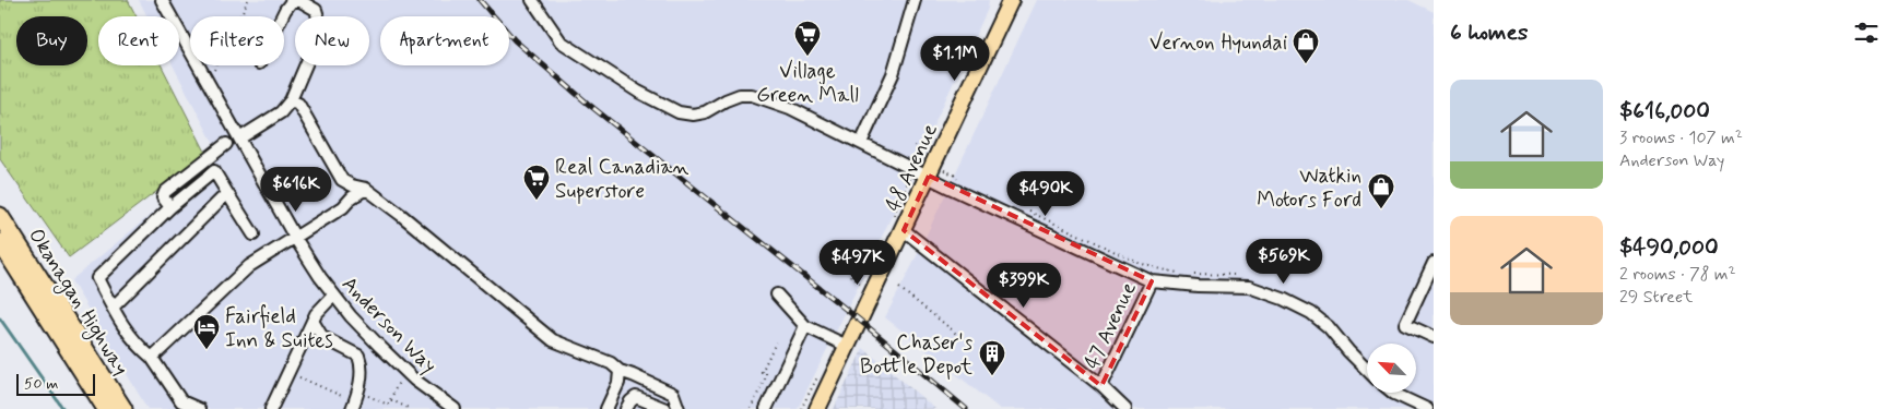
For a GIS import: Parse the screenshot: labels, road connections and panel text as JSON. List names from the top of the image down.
{
  "streets": {
    "highway": ["Okanagan Highway"],
    "main road": ["48 Avenue"],
    "street": ["Anderson Way", "47 Avenue"]
  },
  "places": {
    "supermarket": ["Village Green Mall", "Real Canadian Superstore"],
    "shop": ["Vernon Hyundai", "Watkin Motors Ford"],
    "hotel": ["Fairfield Inn & Suites"],
    "building": ["Chaser's Bottle Depot"]
  },
  "scale_bar": "50 m",
  "north": "top left",
  "page": {
    "heading": "6 homes",
    "chip": [
      "Buy",
      "Rent",
      "Filters",
      "New",
      "Apartment"
    ],
    "price": [
      "$1.1M",
      "$616K",
      "$490K",
      "$569K",
      "$497K",
      "$399K"
    ],
    "list": [
      {
        "name": "$616,000",
        "note": "3 rooms · 107 m² · Anderson Way"
      },
      {
        "name": "$490,000",
        "note": "2 rooms · 78 m² · 29 Street"
      }
    ],
    "scale": "50 m"
  }
}
